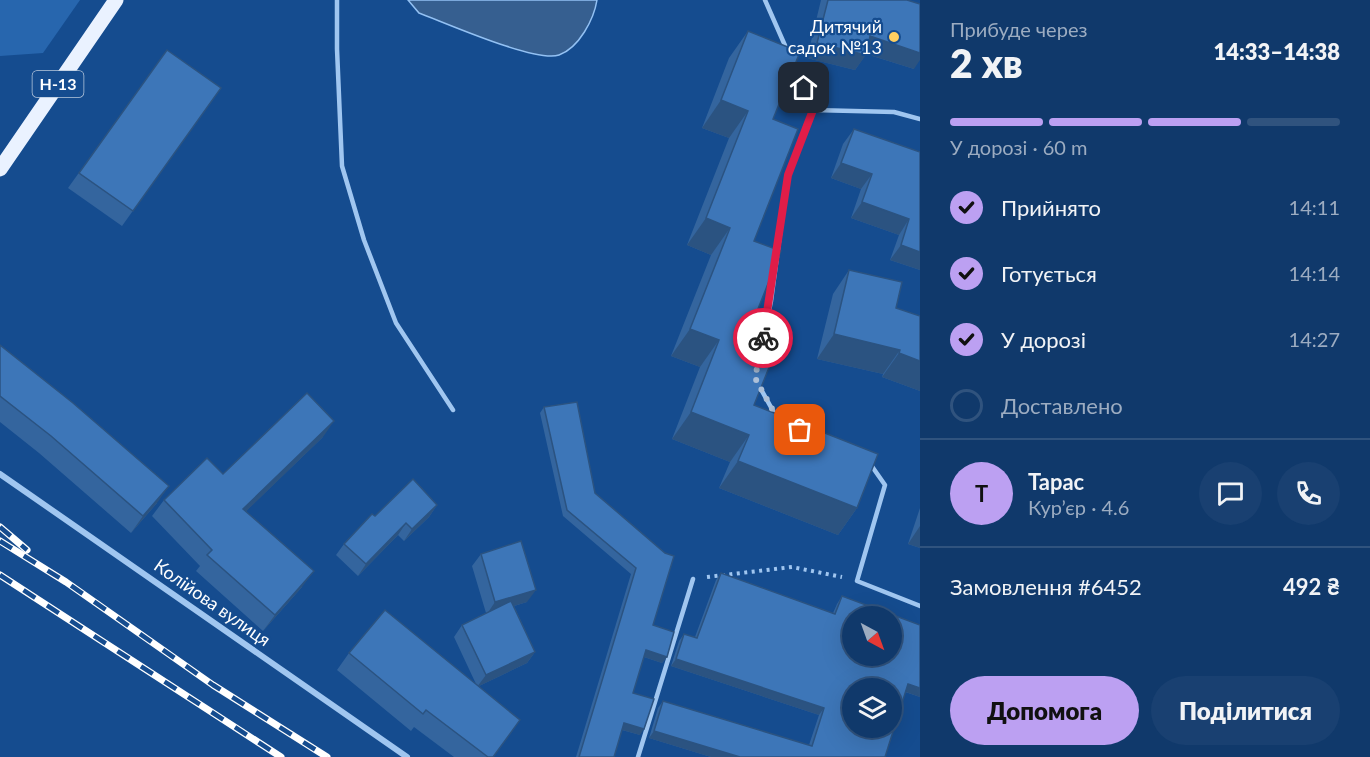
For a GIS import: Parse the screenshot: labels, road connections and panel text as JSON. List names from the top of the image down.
{
  "streets": {
    "main road": ["Н-13"],
    "street": ["Колійова вулиця"]
  },
  "places": ["Дитячий садок №13"],
  "north": "bottom right",
  "page": {
    "heading": ["2 хв", "Прибуде через", "14:33–14:38"],
    "panel": [
      "Тарас",
      "Кур’єр · 4.6",
      "Замовлення #6452",
      "492 ₴"
    ],
    "bar": "У дорозі · 60 m",
    "list": [
      ["Прийнято", "14:11"],
      ["Готується", "14:14"],
      ["У дорозі", "14:27"],
      "Доставлено"
    ],
    "round": "Т",
    "buttons": ["Допомога", "Поділитися"]
  }
}
